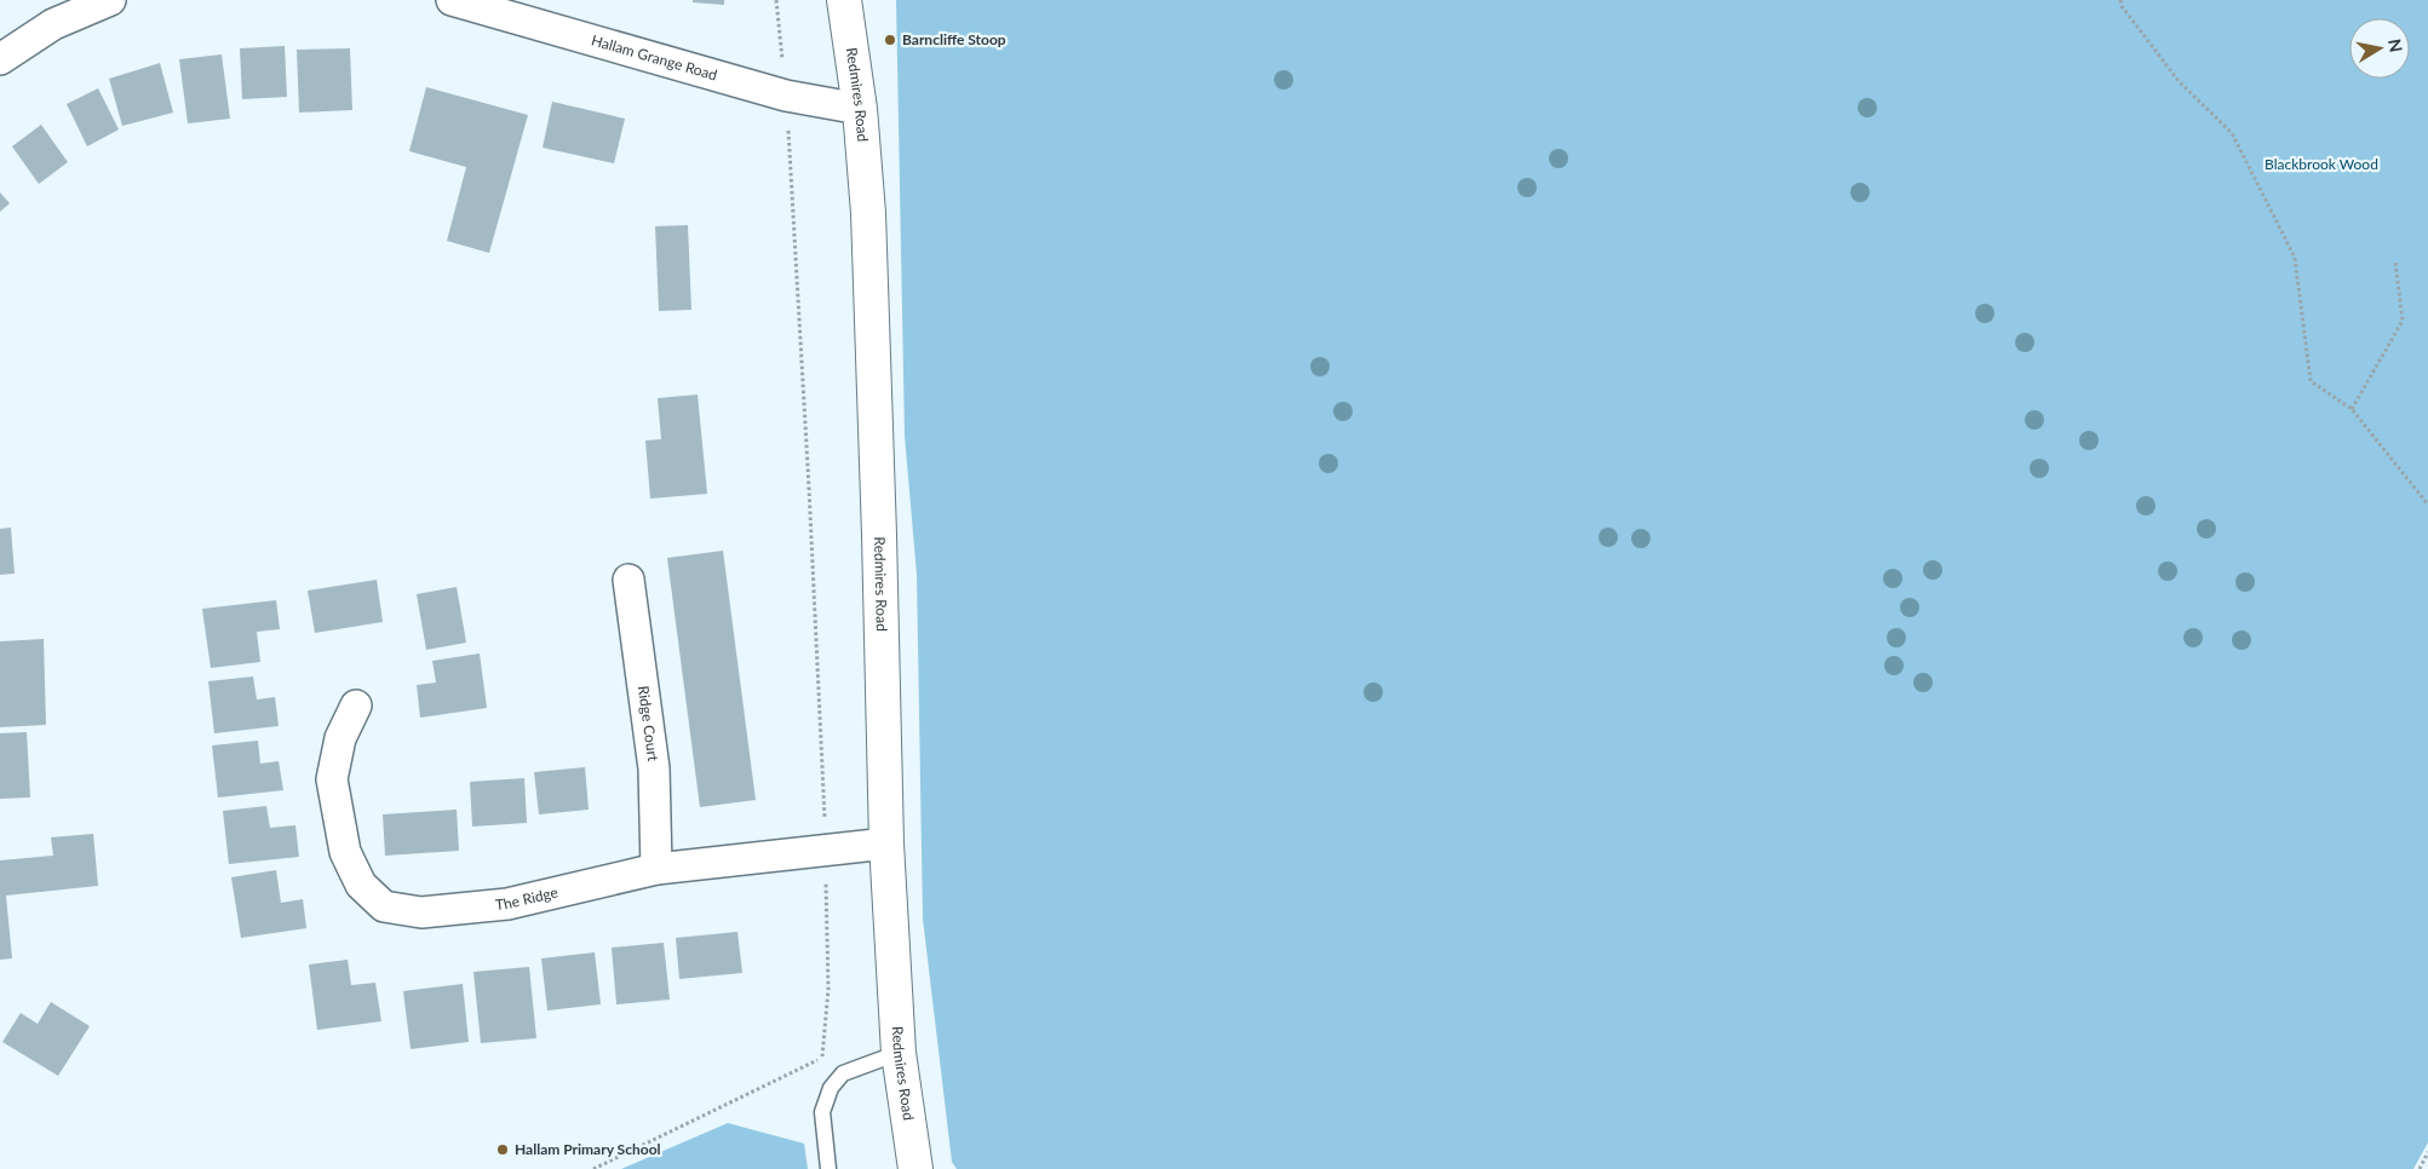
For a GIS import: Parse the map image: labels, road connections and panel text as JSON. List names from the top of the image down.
{
  "streets": {
    "street": [
      "Hallam Grange Road",
      "Redmires Road",
      "Ridge Court",
      "The Ridge"
    ]
  },
  "crossings": [
    ["Hallam Grange Road", "Redmires Road"],
    ["Redmires Road", "The Ridge"],
    ["Ridge Court", "The Ridge"]
  ],
  "parks": ["Blackbrook Wood"],
  "places": ["Barncliffe Stoop", "Hallam Primary School"],
  "north": "right"
}
